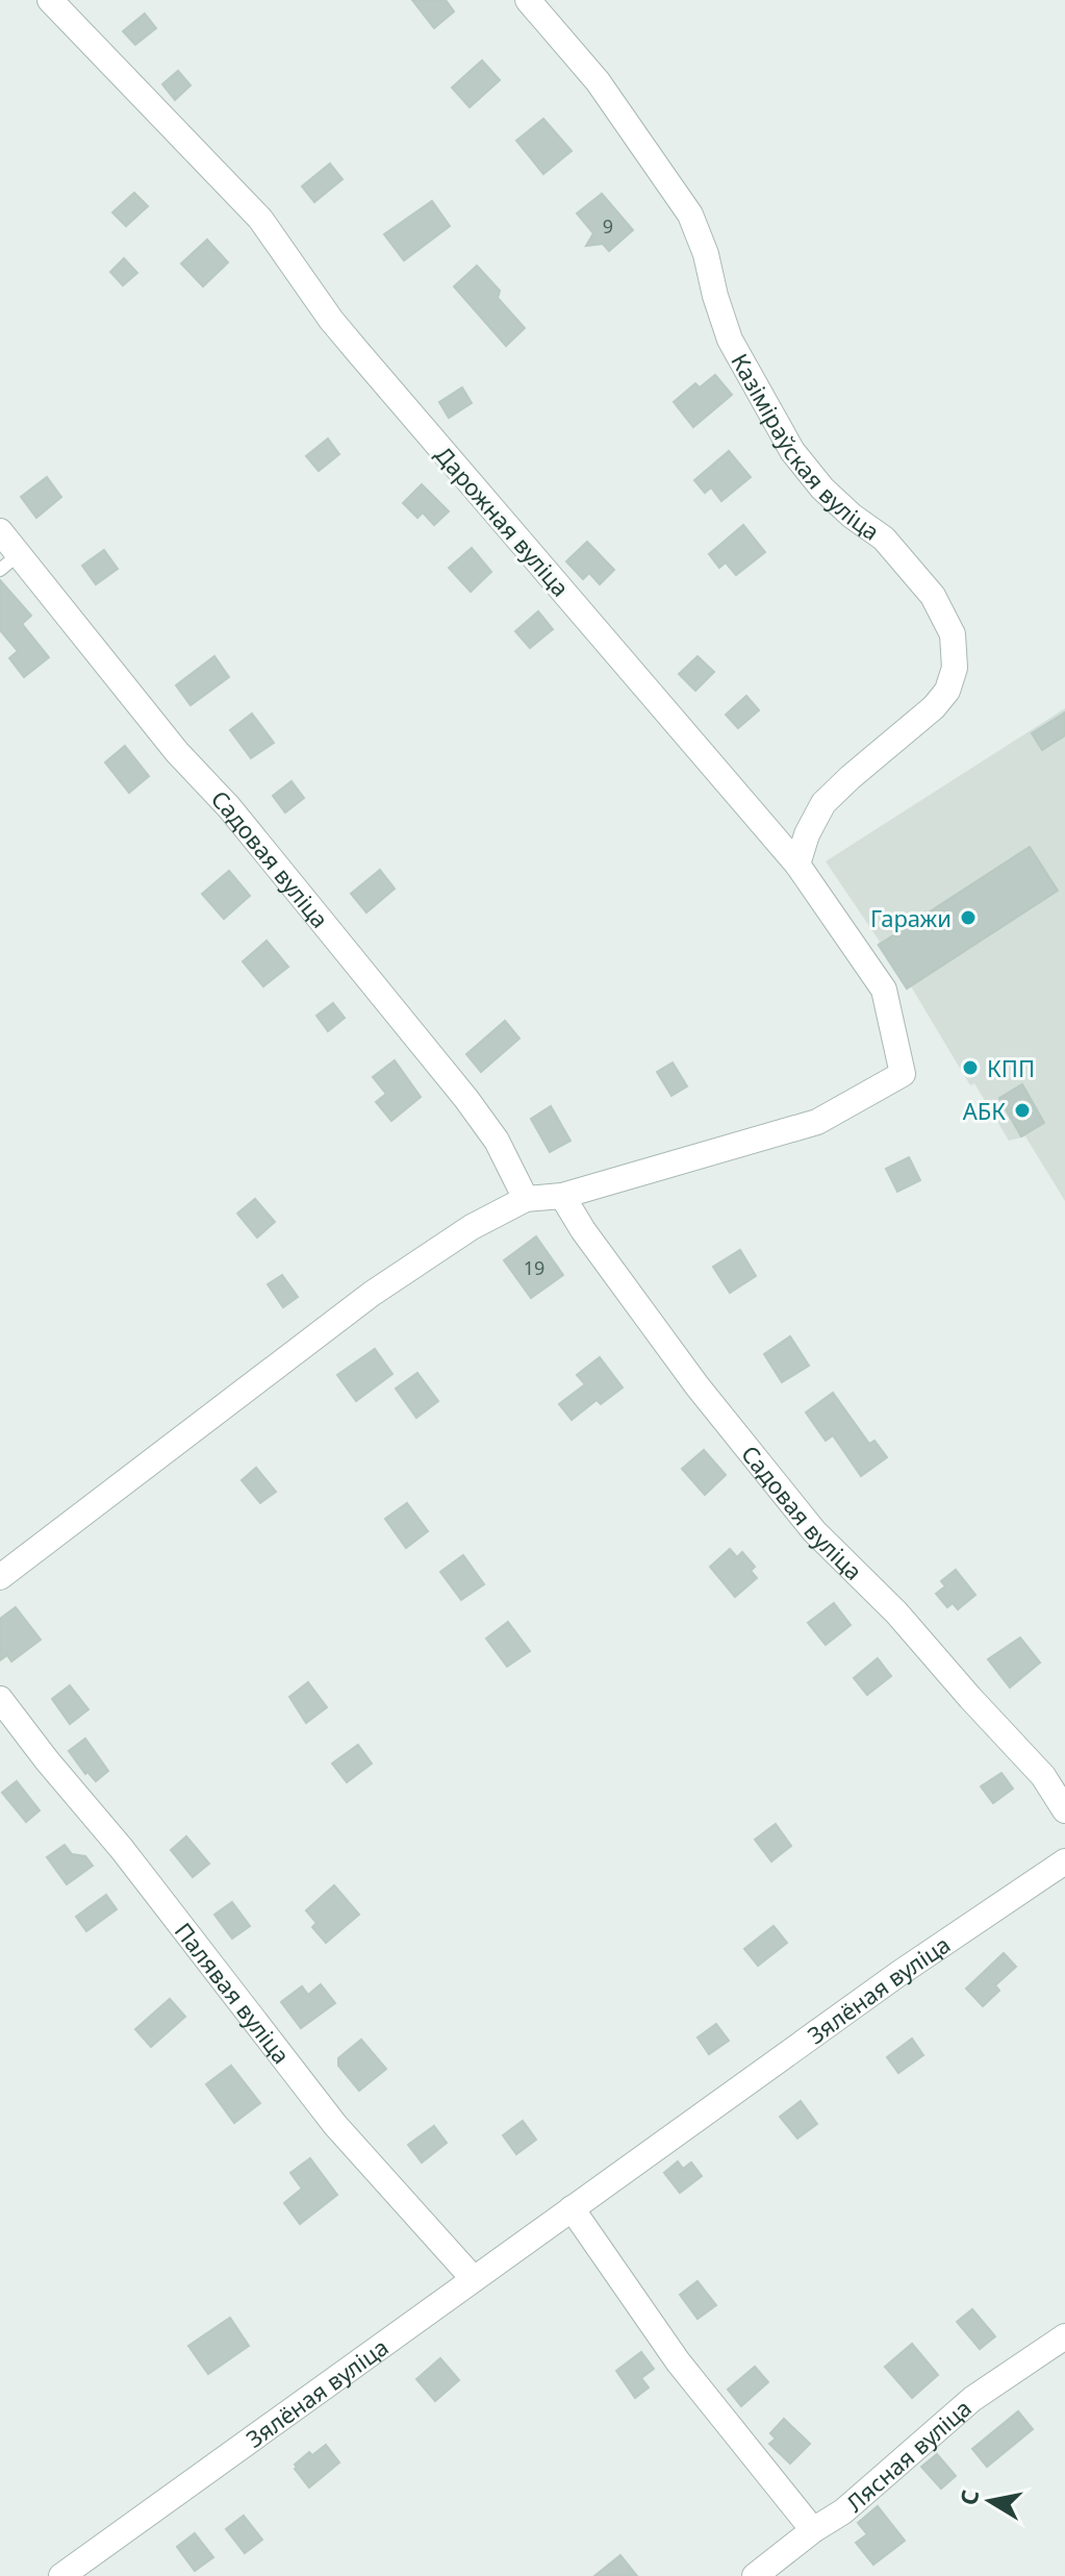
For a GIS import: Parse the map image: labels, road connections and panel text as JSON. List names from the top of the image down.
{
  "streets": {
    "street": [
      "Казіміраўская вуліца",
      "Дарожная вуліца",
      "Садовая вуліца",
      "Зялёная вуліца",
      "Палявая вуліца",
      "Лясная вуліца"
    ]
  },
  "crossings": [
    ["Казіміраўская вуліца", "Дарожная вуліца"],
    ["Дарожная вуліца", "Садовая вуліца"],
    ["Зялёная вуліца", "Палявая вуліца"]
  ],
  "places": ["Гаражи", "КПП", "АБК"],
  "house_numbers": ["9", "19"],
  "north": "left"
}
